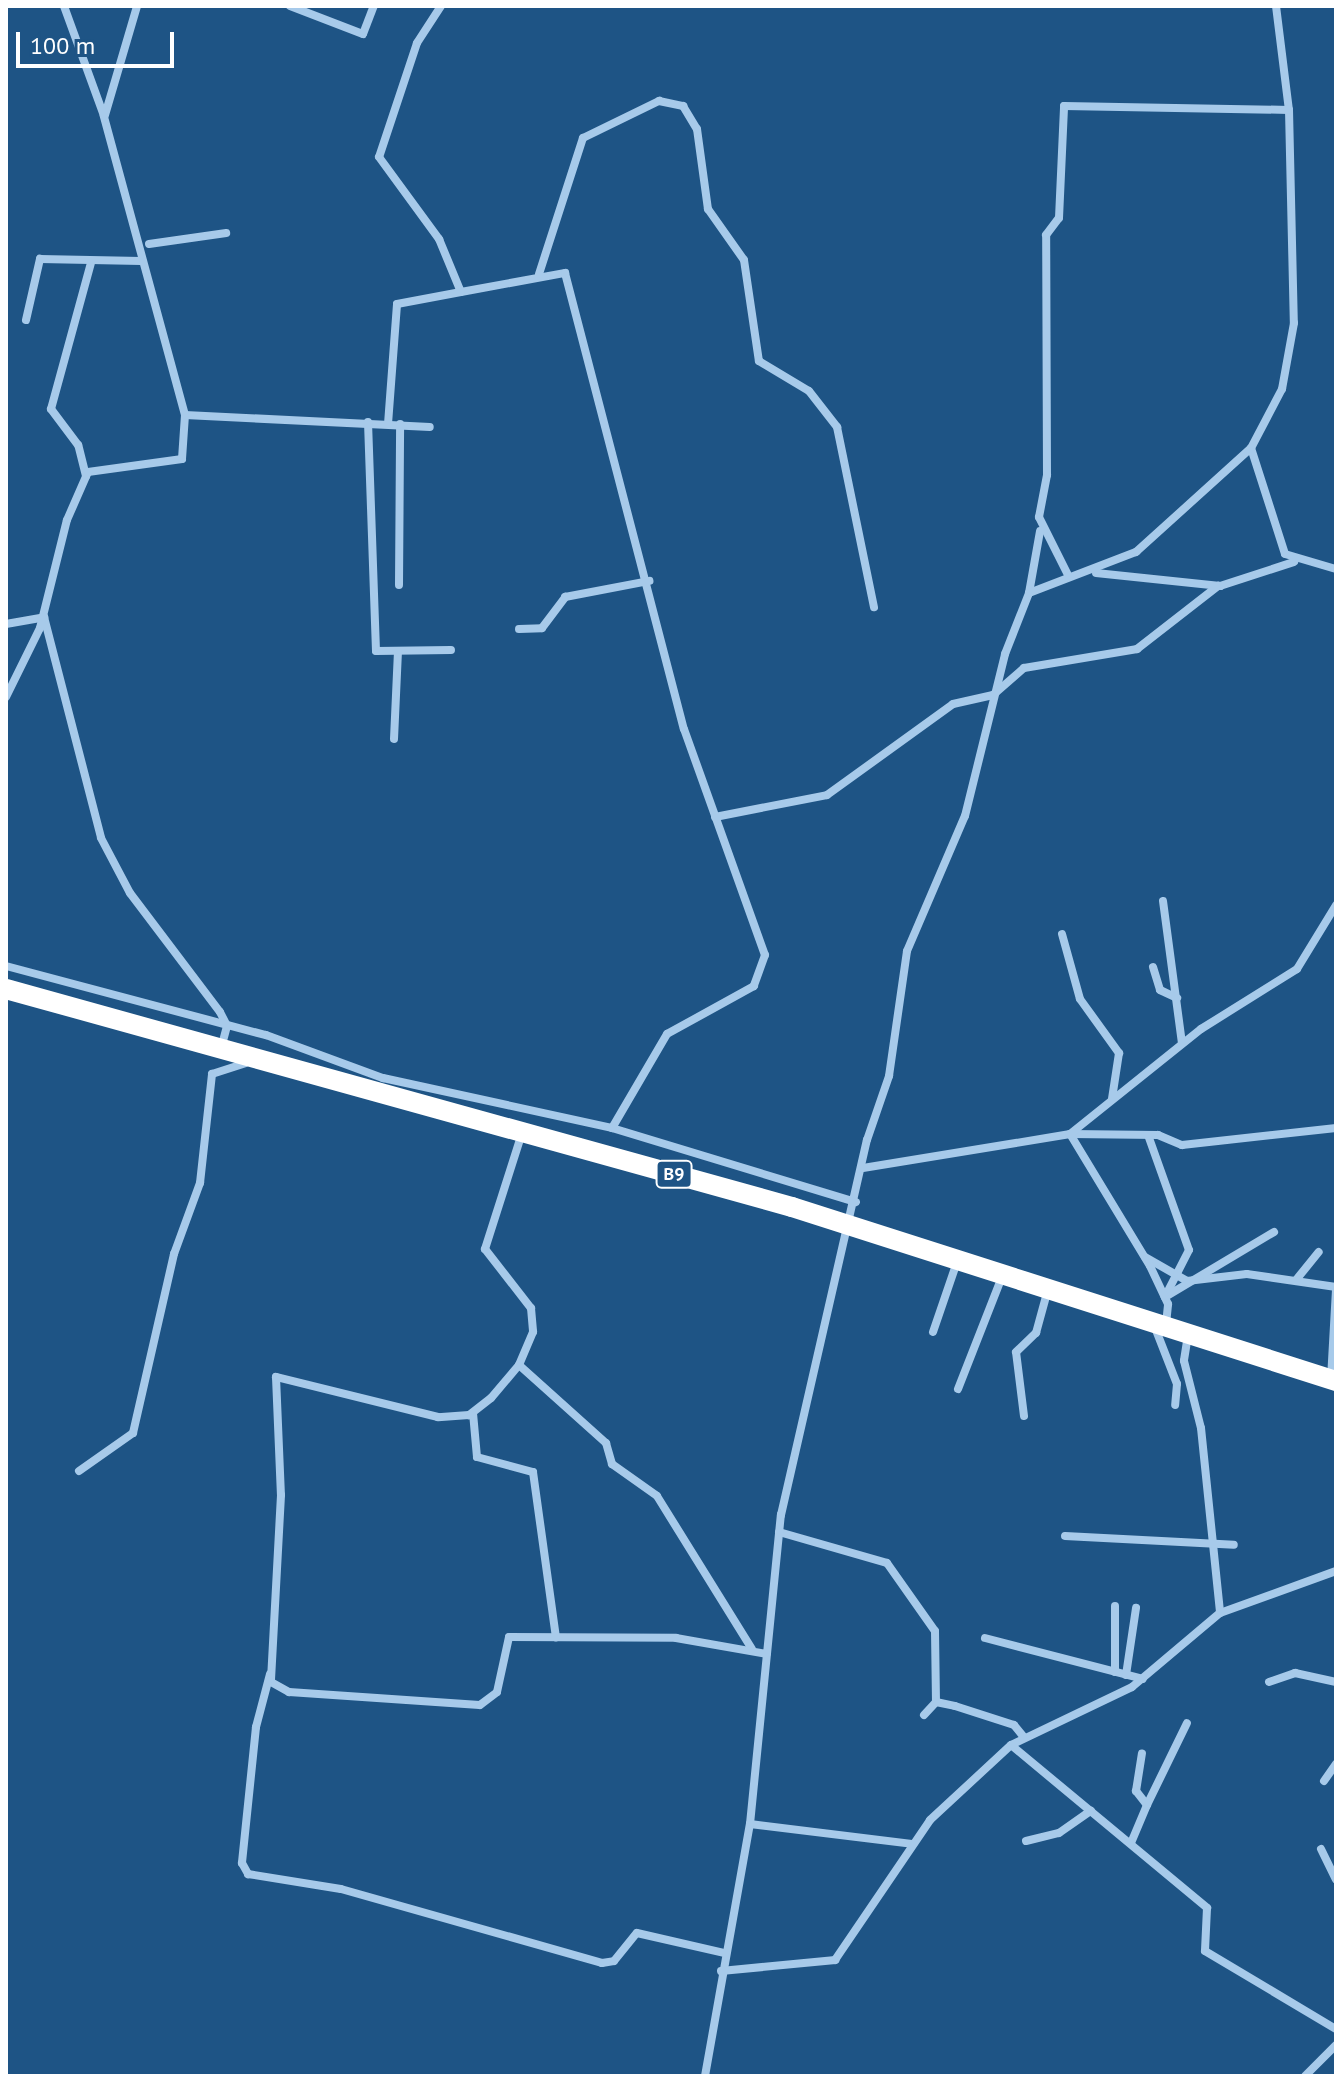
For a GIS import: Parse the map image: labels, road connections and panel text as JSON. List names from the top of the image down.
{
  "streets": {
    "highway": ["B9"]
  },
  "scale_bar": "100 m"
}
